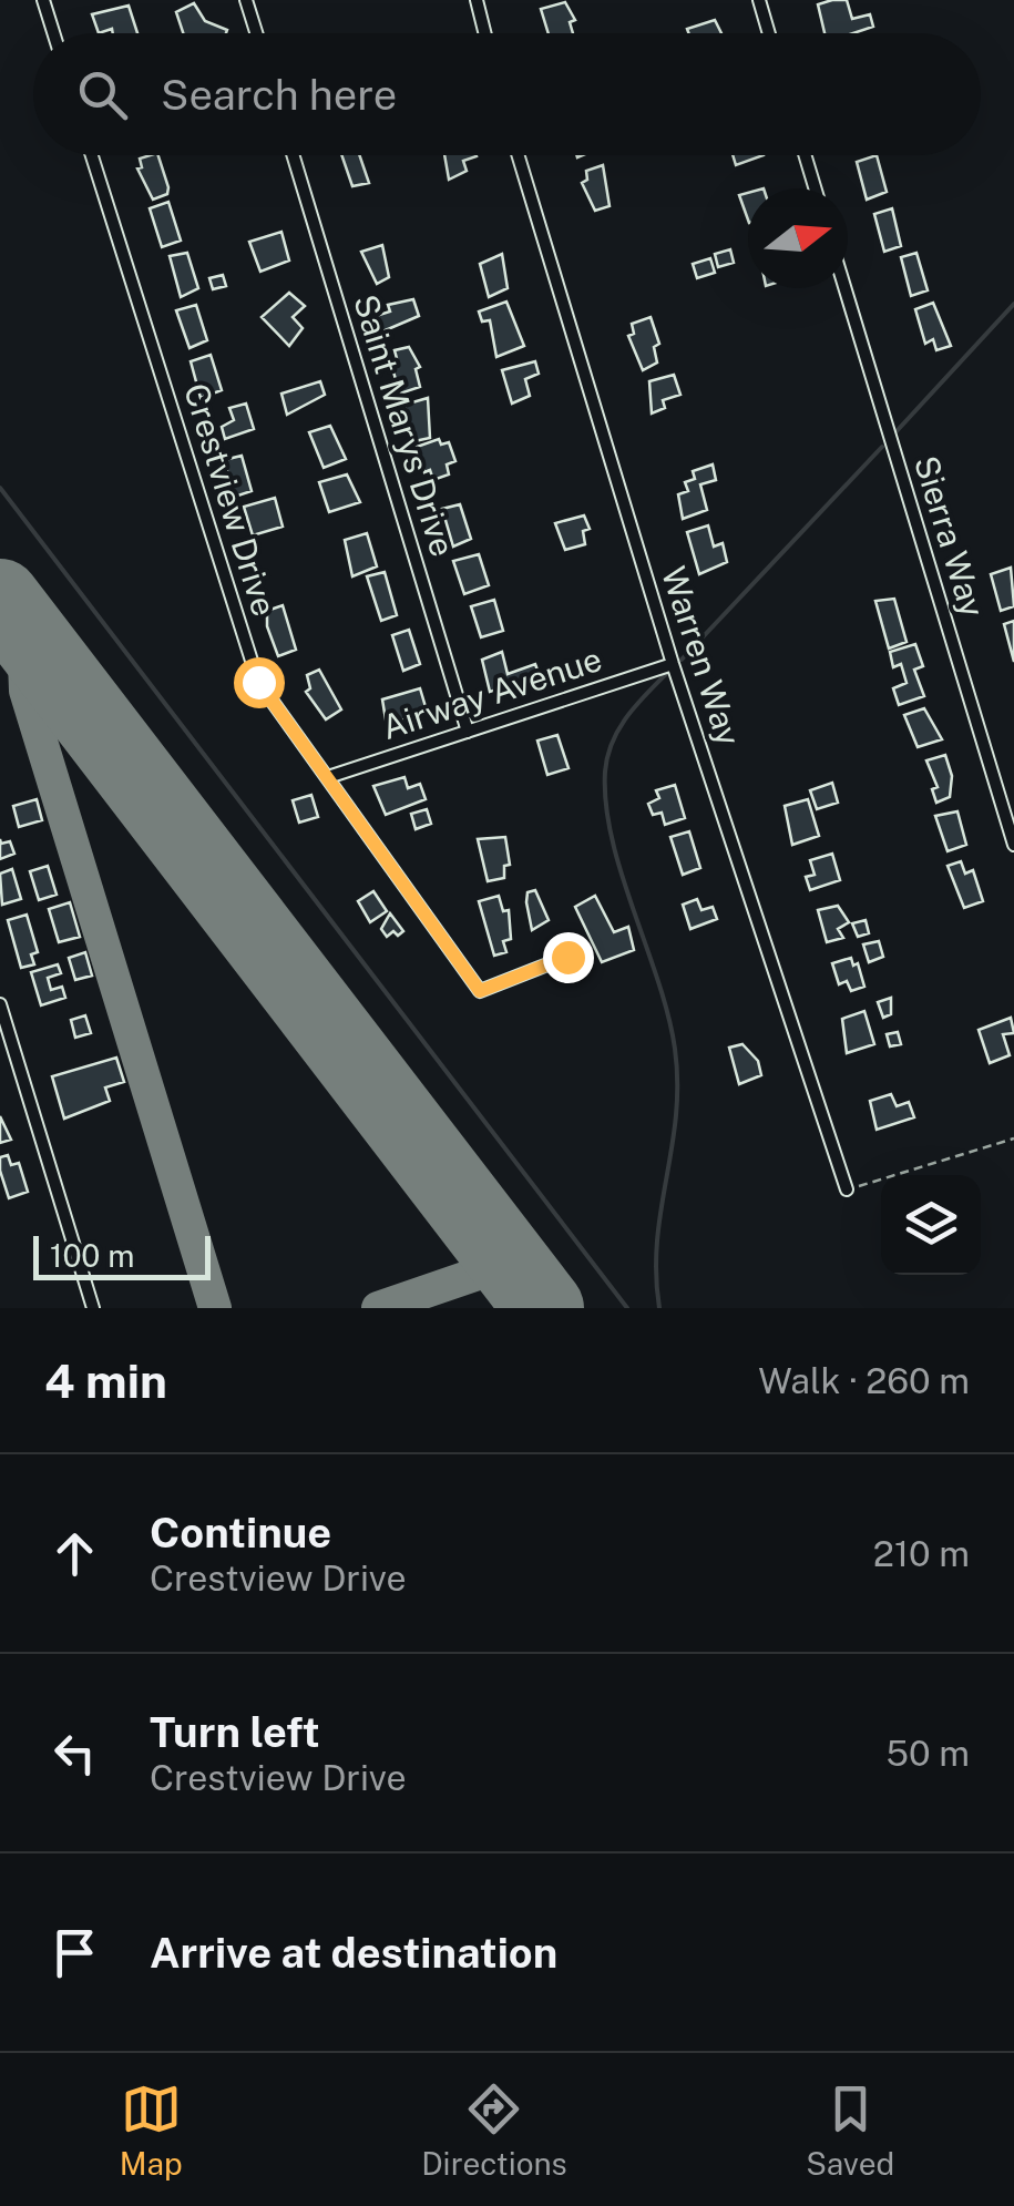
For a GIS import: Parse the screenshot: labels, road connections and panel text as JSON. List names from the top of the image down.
{
  "streets": {
    "street": [
      "Saint Marys Drive",
      "Crestview Drive",
      "Sierra Way",
      "Warren Way",
      "Airway Avenue"
    ]
  },
  "crossings": [
    ["Saint Marys Drive", "Airway Avenue"],
    ["Crestview Drive", "Airway Avenue"],
    ["Warren Way", "Airway Avenue"]
  ],
  "scale_bar": "100 m",
  "north": "right",
  "page": {
    "search": "Search here",
    "scale": "100 m",
    "heading": ["4 min", "Walk · 260 m"],
    "list": [
      ["Continue", "Crestview Drive", "210 m"],
      ["Turn left", "Crestview Drive", "50 m"],
      "Arrive at destination"
    ],
    "nav": ["Map", "Directions", "Saved"]
  }
}
